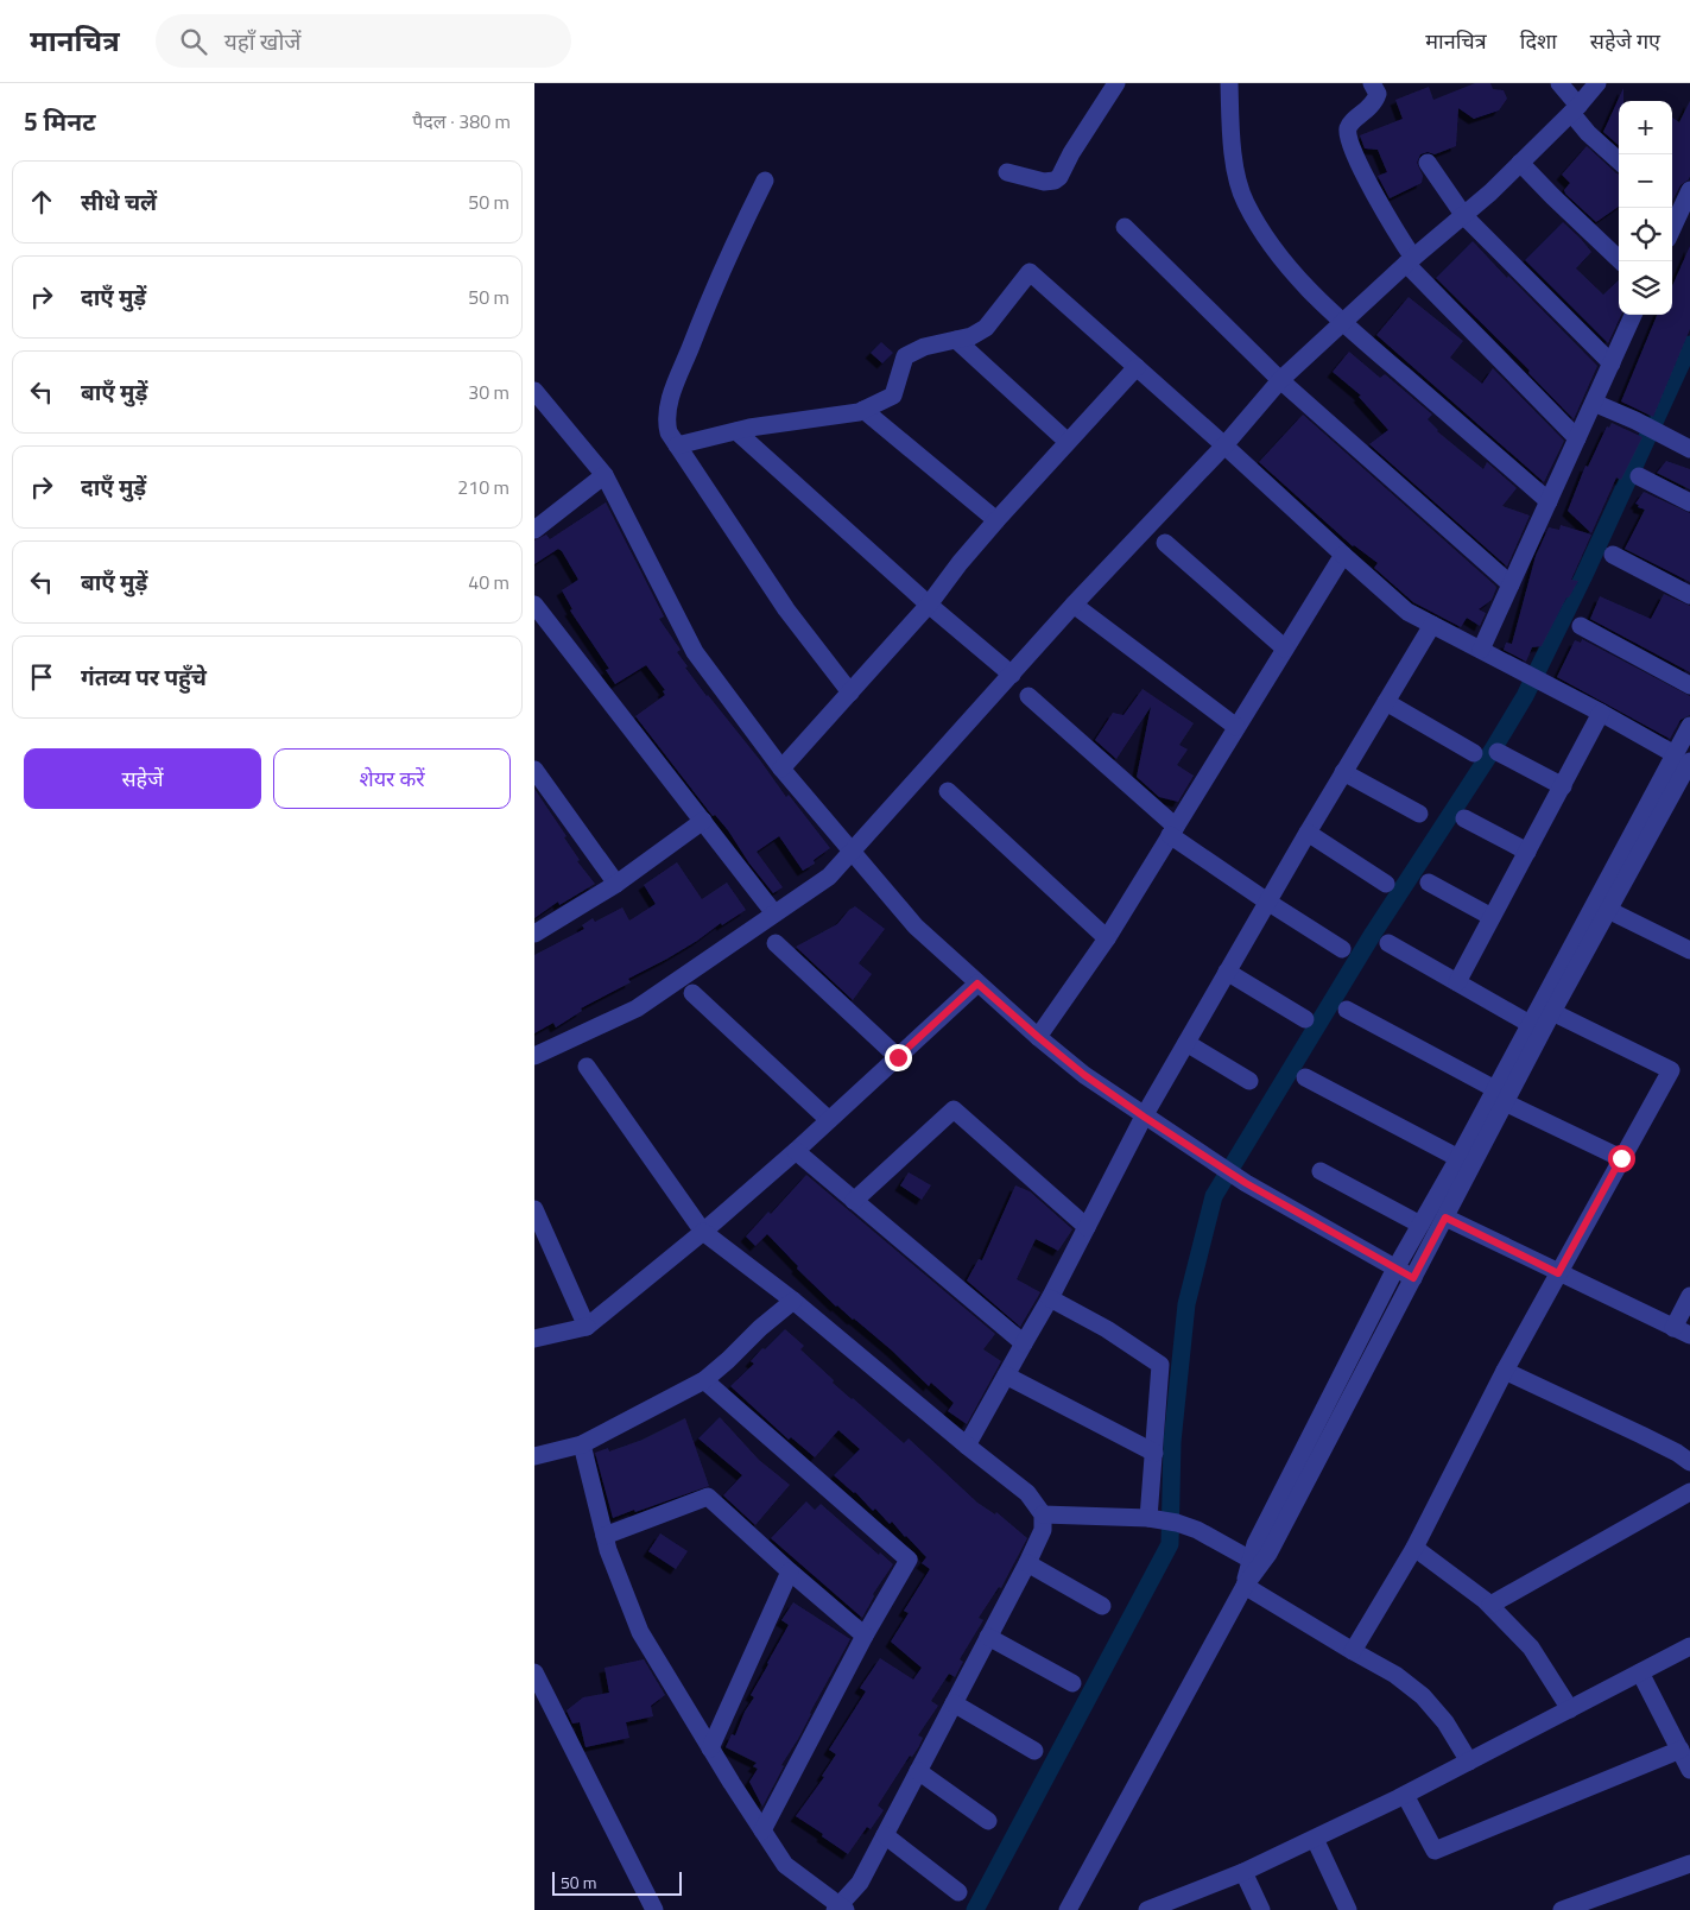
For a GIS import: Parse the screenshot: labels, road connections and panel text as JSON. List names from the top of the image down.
{
  "scale_bar": "50 m",
  "page": {
    "header": "मानचित्र",
    "search": "यहाँ खोजें",
    "nav": ["मानचित्र", "दिशा", "सहेजे गए"],
    "heading": ["5 मिनट", "पैदल · 380 m"],
    "map_buttons": ["+", "−"],
    "list": [
      ["सीधे चलें", "50 m"],
      ["दाएँ मुड़ें", "50 m"],
      ["बाएँ मुड़ें", "30 m"],
      ["दाएँ मुड़ें", "210 m"],
      ["बाएँ मुड़ें", "40 m"],
      "गंतव्य पर पहुँचे"
    ],
    "buttons": ["सहेजें", "शेयर करें"],
    "scale": "50 m"
  }
}
